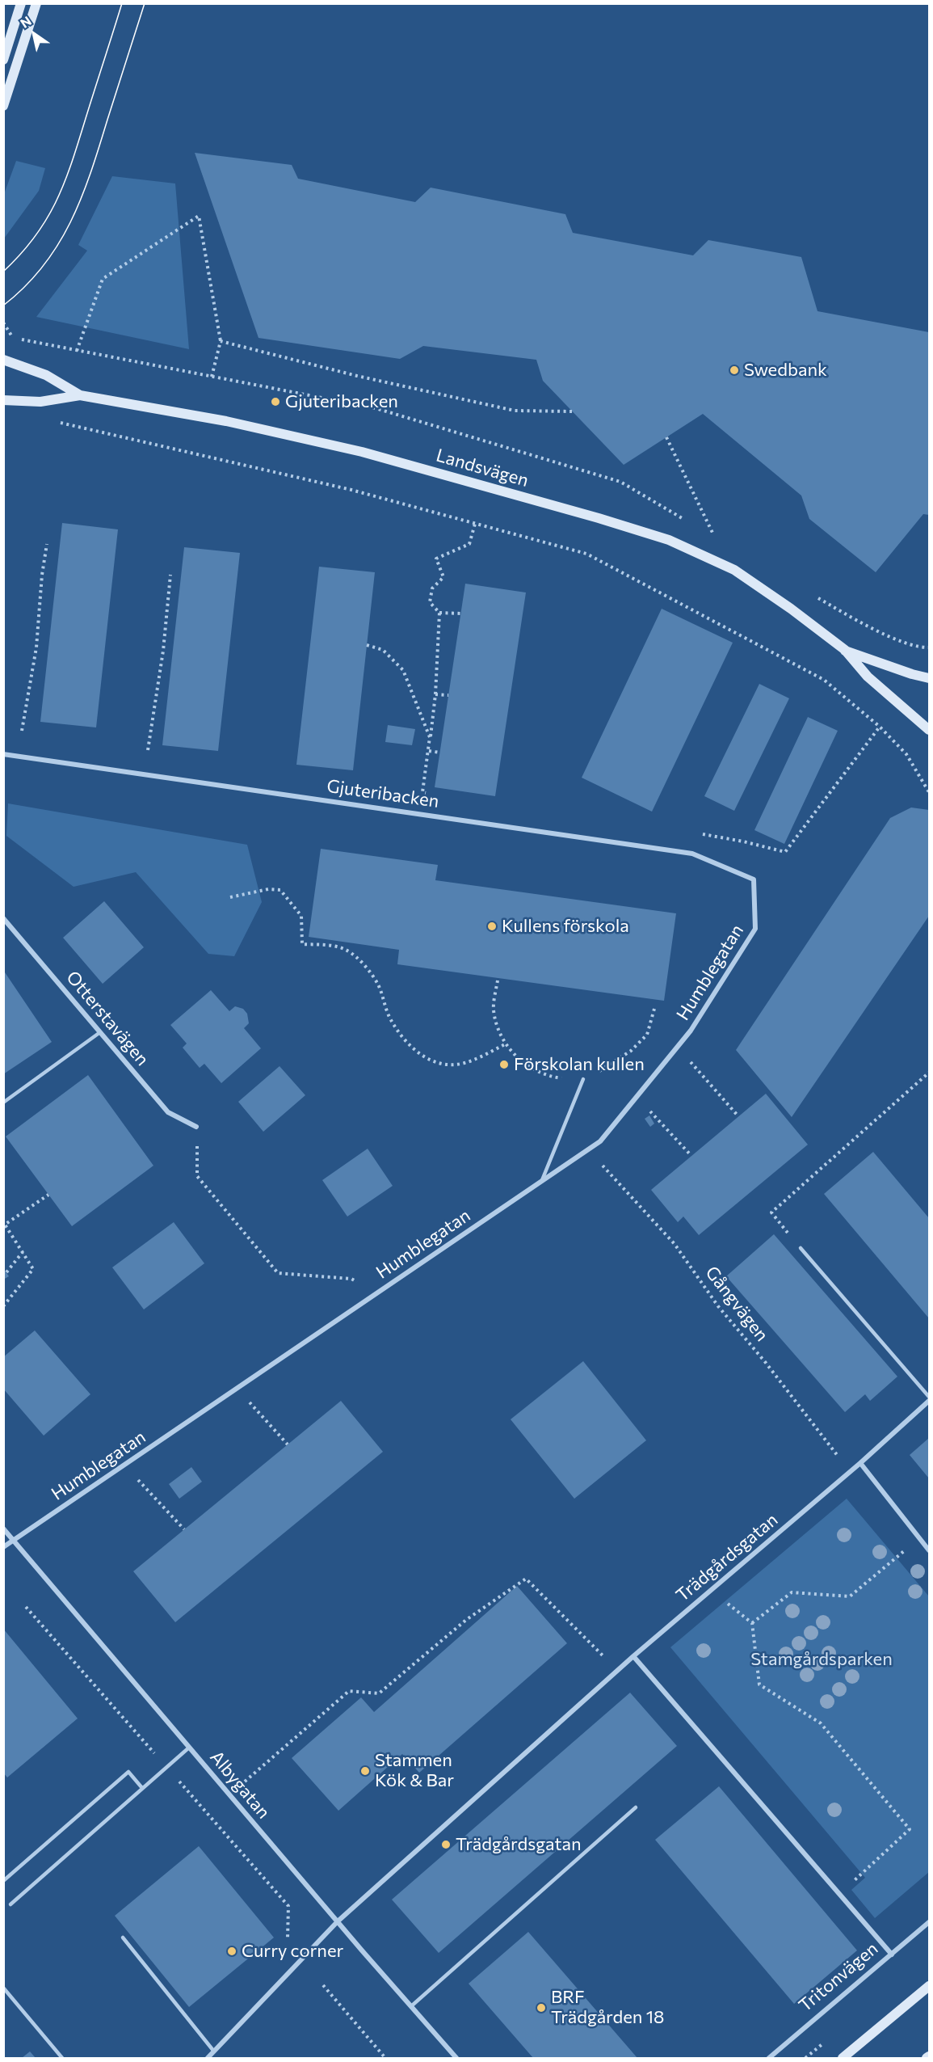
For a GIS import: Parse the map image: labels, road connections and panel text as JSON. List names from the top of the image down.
{
  "streets": {
    "street": [
      "Landsvägen",
      "Gjuteribacken",
      "Humblegatan",
      "Otterstavägen",
      "Trädgårdsgatan",
      "Albygatan",
      "Tritonvägen"
    ],
    "path": ["Gångvägen"]
  },
  "crossings": [
    ["Gjuteribacken", "Humblegatan"],
    ["Humblegatan", "Albygatan"],
    ["Gångvägen", "Trädgårdsgatan"],
    ["Trädgårdsgatan", "Albygatan"]
  ],
  "parks": ["Stamgårdsparken"],
  "places": [
    "Swedbank",
    "Gjuteribacken",
    "Kullens förskola",
    "Förskolan kullen",
    "Stammen Kök & Bar",
    "Trädgårdsgatan",
    "Curry corner",
    "BRF Trädgården 18"
  ],
  "north": "top left"
}
